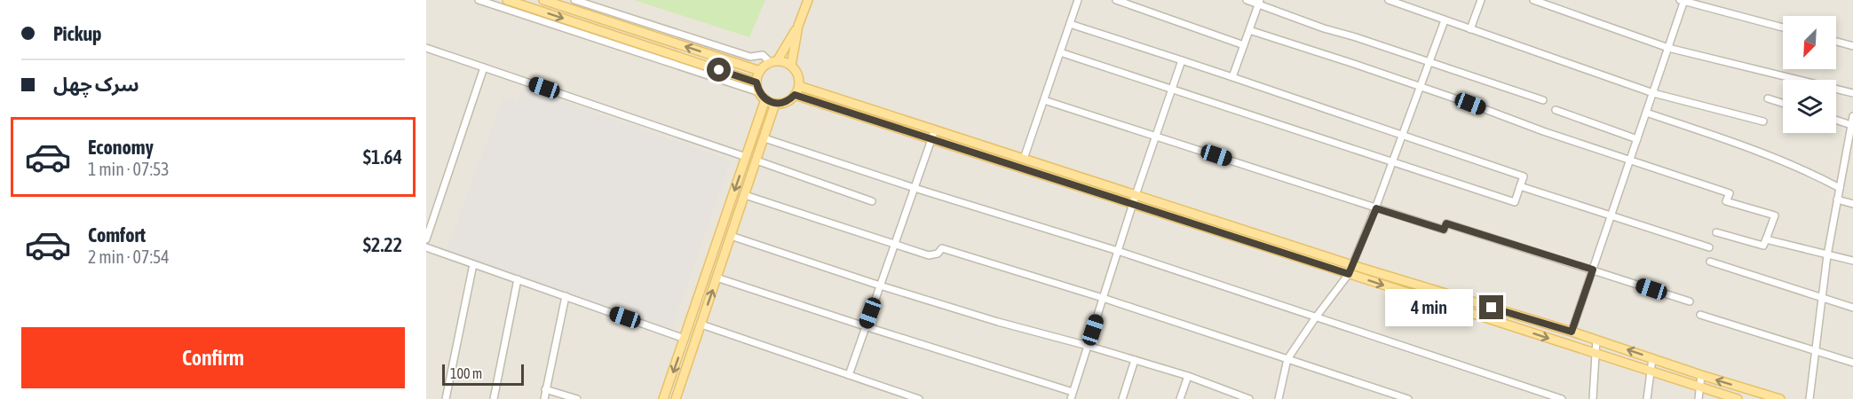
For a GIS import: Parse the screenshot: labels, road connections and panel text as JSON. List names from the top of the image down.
{
  "scale_bar": "100 m",
  "north": "bottom left",
  "page": {
    "banner": ["Pickup", "سرک چهل"],
    "list": [
      {
        "name": "Economy",
        "note": "1 min · 07:53",
        "value": "$1.64"
      },
      {
        "name": "Comfort",
        "note": "2 min · 07:54",
        "value": "$2.22"
      }
    ],
    "bubble": "4 min",
    "buttons": "Confirm",
    "scale": "100 m"
  }
}
